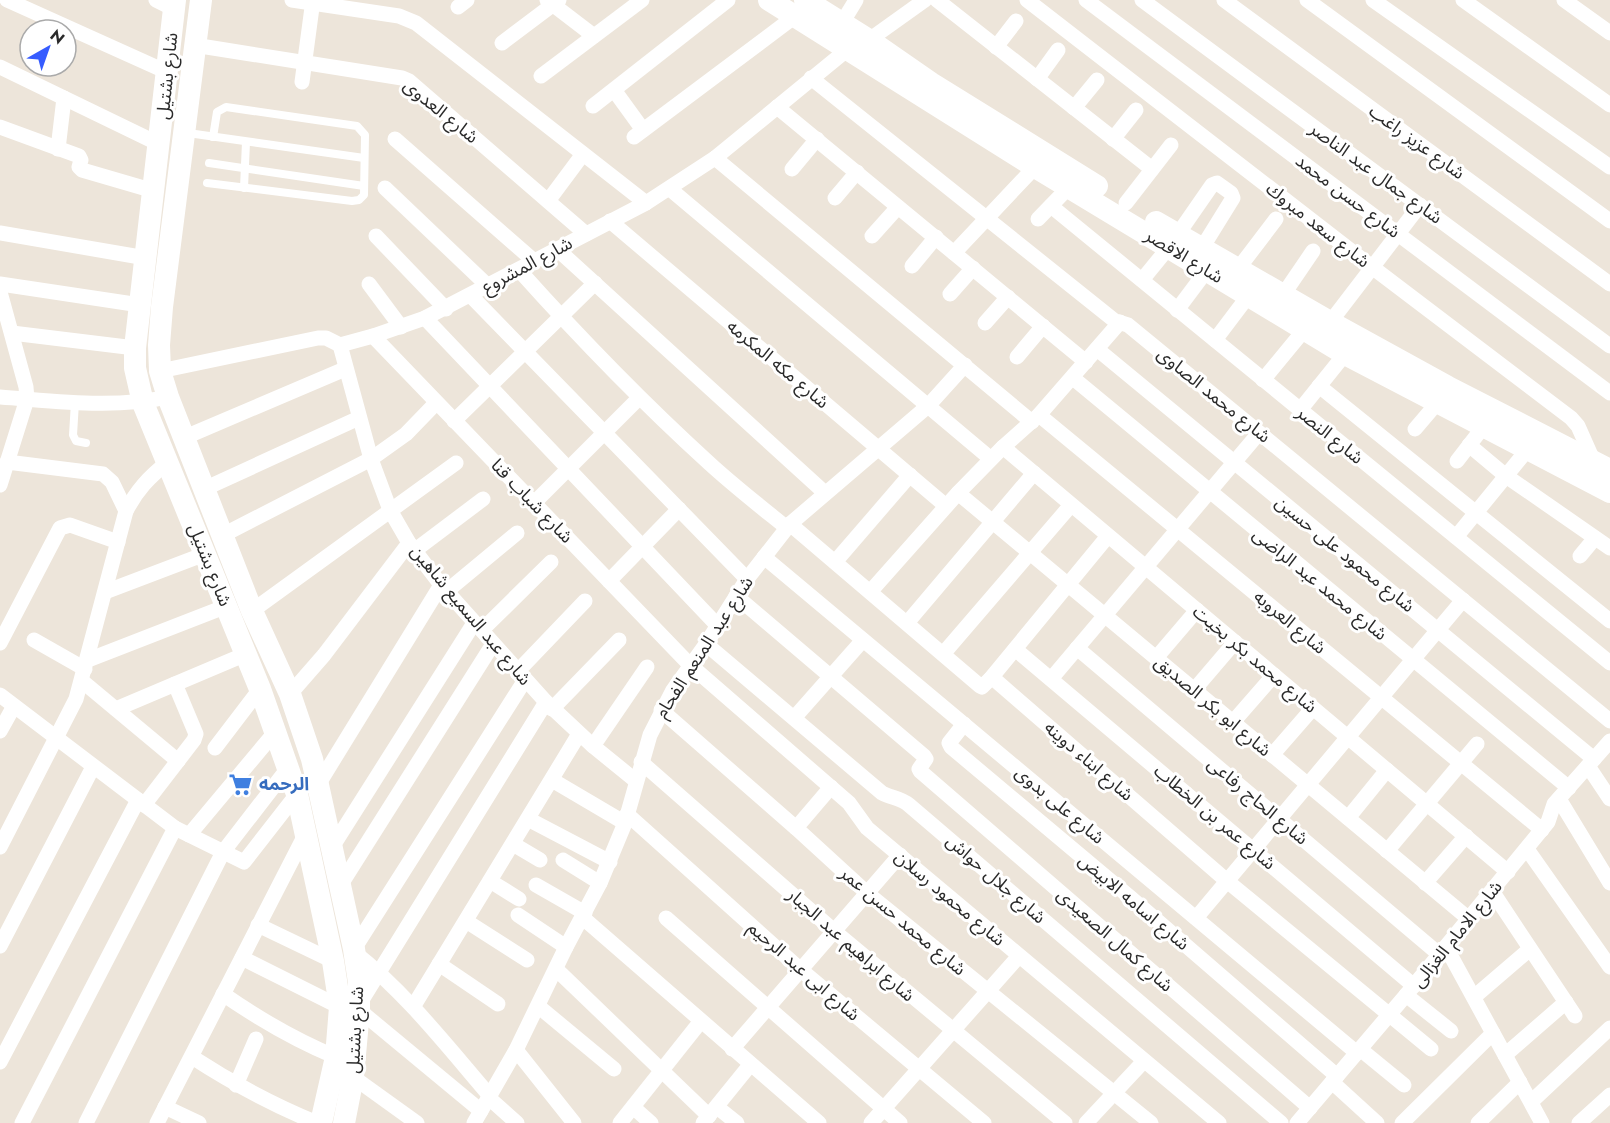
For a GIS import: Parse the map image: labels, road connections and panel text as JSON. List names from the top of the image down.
{
  "streets": {
    "street": [
      "شارع بشتيل",
      "شارع العدوى",
      "شارع عزيز راغب",
      "شارع جمال عبد الناصر",
      "شارع حسن محمد",
      "شارع سعد مبروك",
      "شارع الاقصر",
      "شارع المشروع",
      "شارع مكه المكرمه",
      "شارع محمد الصاوى",
      "شارع النصر",
      "شارع شباب قنا",
      "شارع محمود على حسين",
      "شارع محمد عبد الراضى",
      "شارع عبد السميع شاهين",
      "شارع العروبه",
      "شارع عبد المنعم الفحام",
      "شارع محمد بكر بخيت",
      "شارع ابو بكر الصديق",
      "شارع ابناء دوينه",
      "شارع الحاج رفاعى",
      "شارع على بدوى",
      "شارع عمر بن الخطاب",
      "شارع جلال حواش",
      "شارع محمود رسلان",
      "شارع اسامه الابيض",
      "شارع محمد حسن عمر",
      "شارع الامام الغزالى",
      "شارع كمال الصعيدى",
      "شارع ابراهيم عبد الجبار",
      "شارع ابى عبد الرحيم"
    ]
  },
  "crossings": [
    ["شارع بشتيل", "شارع العدوى"],
    ["شارع بشتيل", "شارع المشروع"],
    ["شارع العدوى", "شارع المشروع"],
    ["شارع سعد مبروك", "شارع الاقصر"],
    ["شارع الاقصر", "شارع المشروع"],
    ["شارع المشروع", "شارع مكه المكرمه"],
    ["شارع المشروع", "شارع محمد الصاوى"],
    ["شارع المشروع", "شارع شباب قنا"],
    ["شارع المشروع", "شارع عبد السميع شاهين"],
    ["شارع المشروع", "شارع العروبه"],
    ["شارع مكه المكرمه", "شارع عبد المنعم الفحام"],
    ["شارع شباب قنا", "شارع عبد المنعم الفحام"],
    ["شارع شباب قنا", "شارع محمود رسلان"],
    ["شارع محمود على حسين", "شارع الامام الغزالى"],
    ["شارع محمد عبد الراضى", "شارع الامام الغزالى"],
    ["شارع عبد السميع شاهين", "شارع عبد المنعم الفحام"],
    ["شارع العروبه", "شارع عبد المنعم الفحام"],
    ["شارع العروبه", "شارع الامام الغزالى"],
    ["شارع عبد المنعم الفحام", "شارع على بدوى"],
    ["شارع عبد المنعم الفحام", "شارع جلال حواش"],
    ["شارع عبد المنعم الفحام", "شارع محمود رسلان"],
    ["شارع عبد المنعم الفحام", "شارع محمد حسن عمر"],
    ["شارع عبد المنعم الفحام", "شارع ابراهيم عبد الجبار"],
    ["شارع عبد المنعم الفحام", "شارع ابى عبد الرحيم"],
    ["شارع محمد بكر بخيت", "شارع الامام الغزالى"],
    ["شارع ابو بكر الصديق", "شارع الامام الغزالى"],
    ["شارع ابناء دوينه", "شارع الامام الغزالى"],
    ["شارع الحاج رفاعى", "شارع الامام الغزالى"],
    ["شارع على بدوى", "شارع اسامه الابيض"],
    ["شارع على بدوى", "شارع الامام الغزالى"],
    ["شارع عمر بن الخطاب", "شارع الامام الغزالى"],
    ["شارع اسامه الابيض", "شارع الامام الغزالى"],
    ["شارع الامام الغزالى", "شارع كمال الصعيدى"]
  ],
  "places": {
    "supermarket": ["الرحمه"]
  },
  "north": "top right"
}
